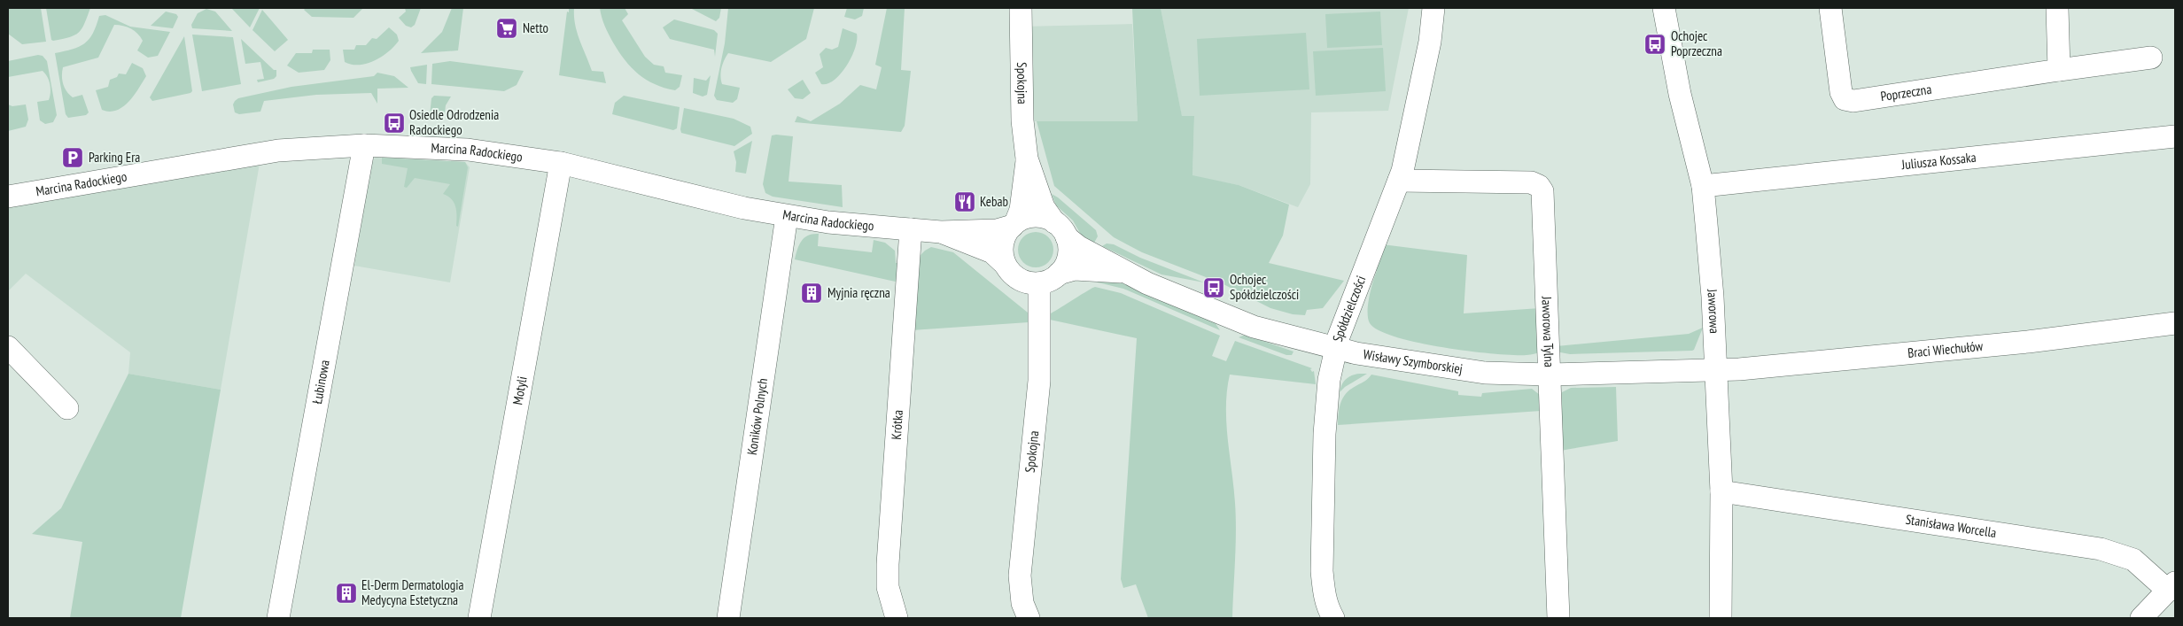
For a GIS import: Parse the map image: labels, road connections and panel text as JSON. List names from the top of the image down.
{
  "streets": {
    "street": [
      "Spokojna",
      "Poprzeczna",
      "Marcina Radockiego",
      "Juliusza Kossaka",
      "Spółdzielczości",
      "Jaworowa",
      "Jaworowa Tylna",
      "Braci Wiechułów",
      "Wisławy Szymborskiej",
      "Łubinowa",
      "Motyli",
      "Koników Polnych",
      "Krótka",
      "Stanisława Worcella"
    ]
  },
  "crossings": [
    ["Spokojna", "Marcina Radockiego"],
    ["Spokojna", "Wisławy Szymborskiej"],
    ["Marcina Radockiego", "Wisławy Szymborskiej"],
    ["Marcina Radockiego", "Łubinowa"],
    ["Marcina Radockiego", "Motyli"],
    ["Marcina Radockiego", "Koników Polnych"],
    ["Marcina Radockiego", "Krótka"],
    ["Juliusza Kossaka", "Jaworowa"],
    ["Spółdzielczości", "Jaworowa Tylna"],
    ["Spółdzielczości", "Wisławy Szymborskiej"],
    ["Jaworowa", "Braci Wiechułów"],
    ["Jaworowa", "Wisławy Szymborskiej"],
    ["Jaworowa", "Stanisława Worcella"],
    ["Jaworowa Tylna", "Wisławy Szymborskiej"],
    ["Braci Wiechułów", "Wisławy Szymborskiej"]
  ],
  "places": {
    "supermarket": ["Netto"],
    "bus stop": ["Ochojec Poprzeczna", "Osiedle Odrodzenia Radockiego", "Ochojec Spółdzielczości"],
    "parking": ["Parking Era"],
    "restaurant": ["Kebab"],
    "building": ["Myjnia ręczna", "El-Derm Dermatologia Medycyna Estetyczna"]
  }
}
